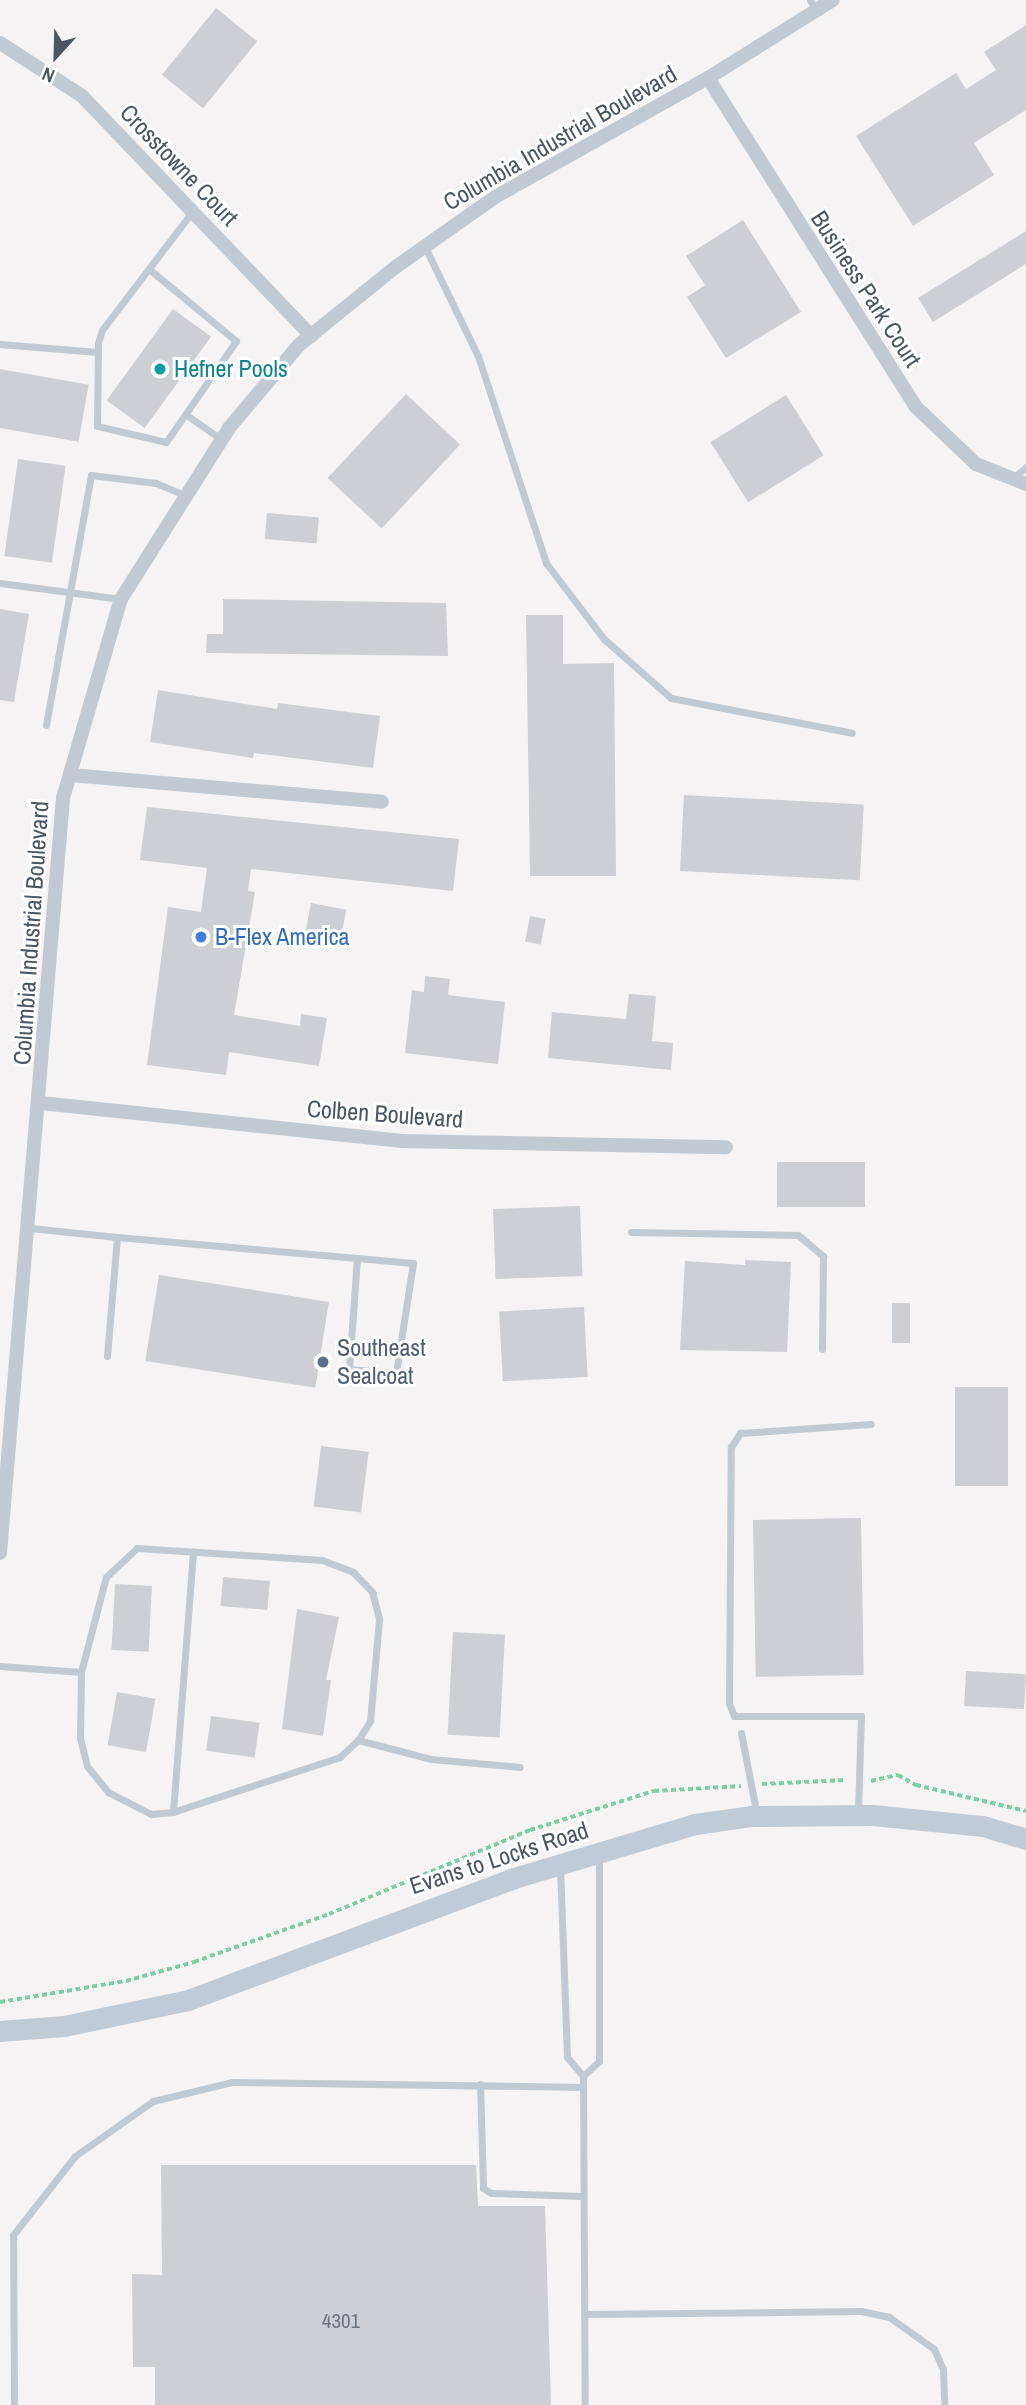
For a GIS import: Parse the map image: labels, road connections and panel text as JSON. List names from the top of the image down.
{
  "streets": {
    "street": [
      "Columbia Industrial Boulevard",
      "Crosstowne Court",
      "Business Park Court",
      "Colben Boulevard",
      "Evans to Locks Road"
    ]
  },
  "crossings": [
    ["Columbia Industrial Boulevard", "Crosstowne Court"],
    ["Columbia Industrial Boulevard", "Business Park Court"],
    ["Columbia Industrial Boulevard", "Colben Boulevard"]
  ],
  "places": ["Hefner Pools", "B-Flex America", "Southeast Sealcoat"],
  "house_numbers": ["4301"],
  "north": "bottom"
}
